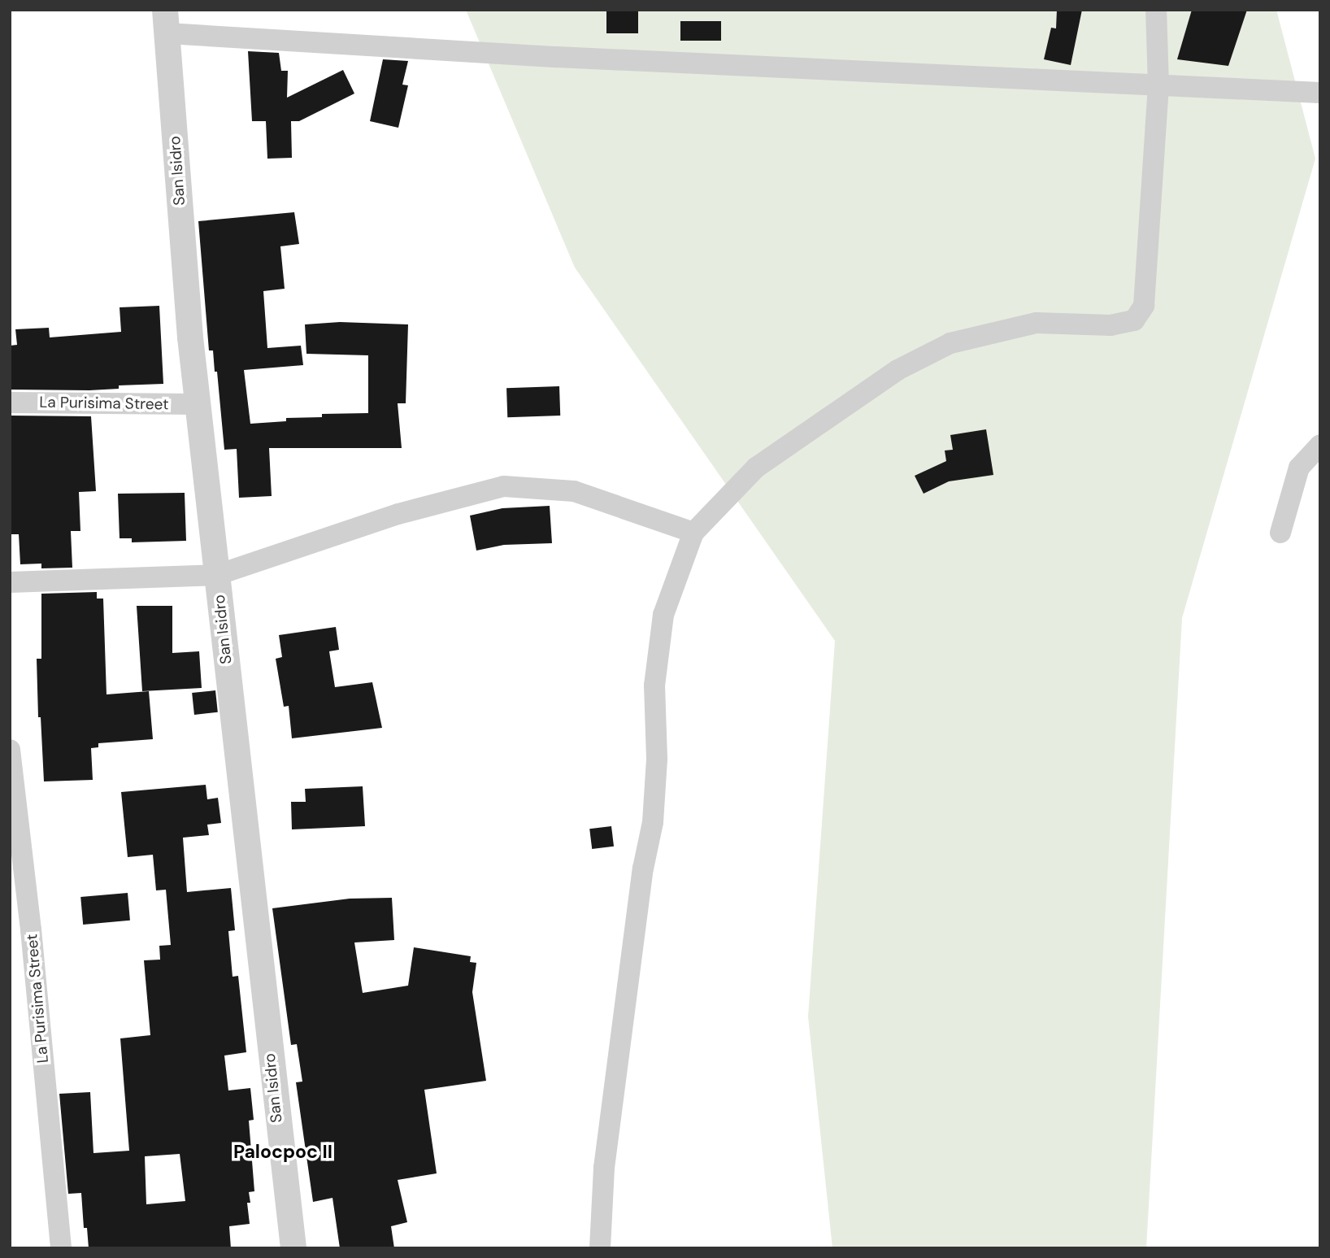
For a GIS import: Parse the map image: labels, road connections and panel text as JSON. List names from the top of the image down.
{
  "streets": {
    "street": ["San Isidro", "La Purisima Street"]
  },
  "crossings": [
    ["San Isidro", "La Purisima Street"]
  ],
  "districts": ["Palocpoc II"]
}
